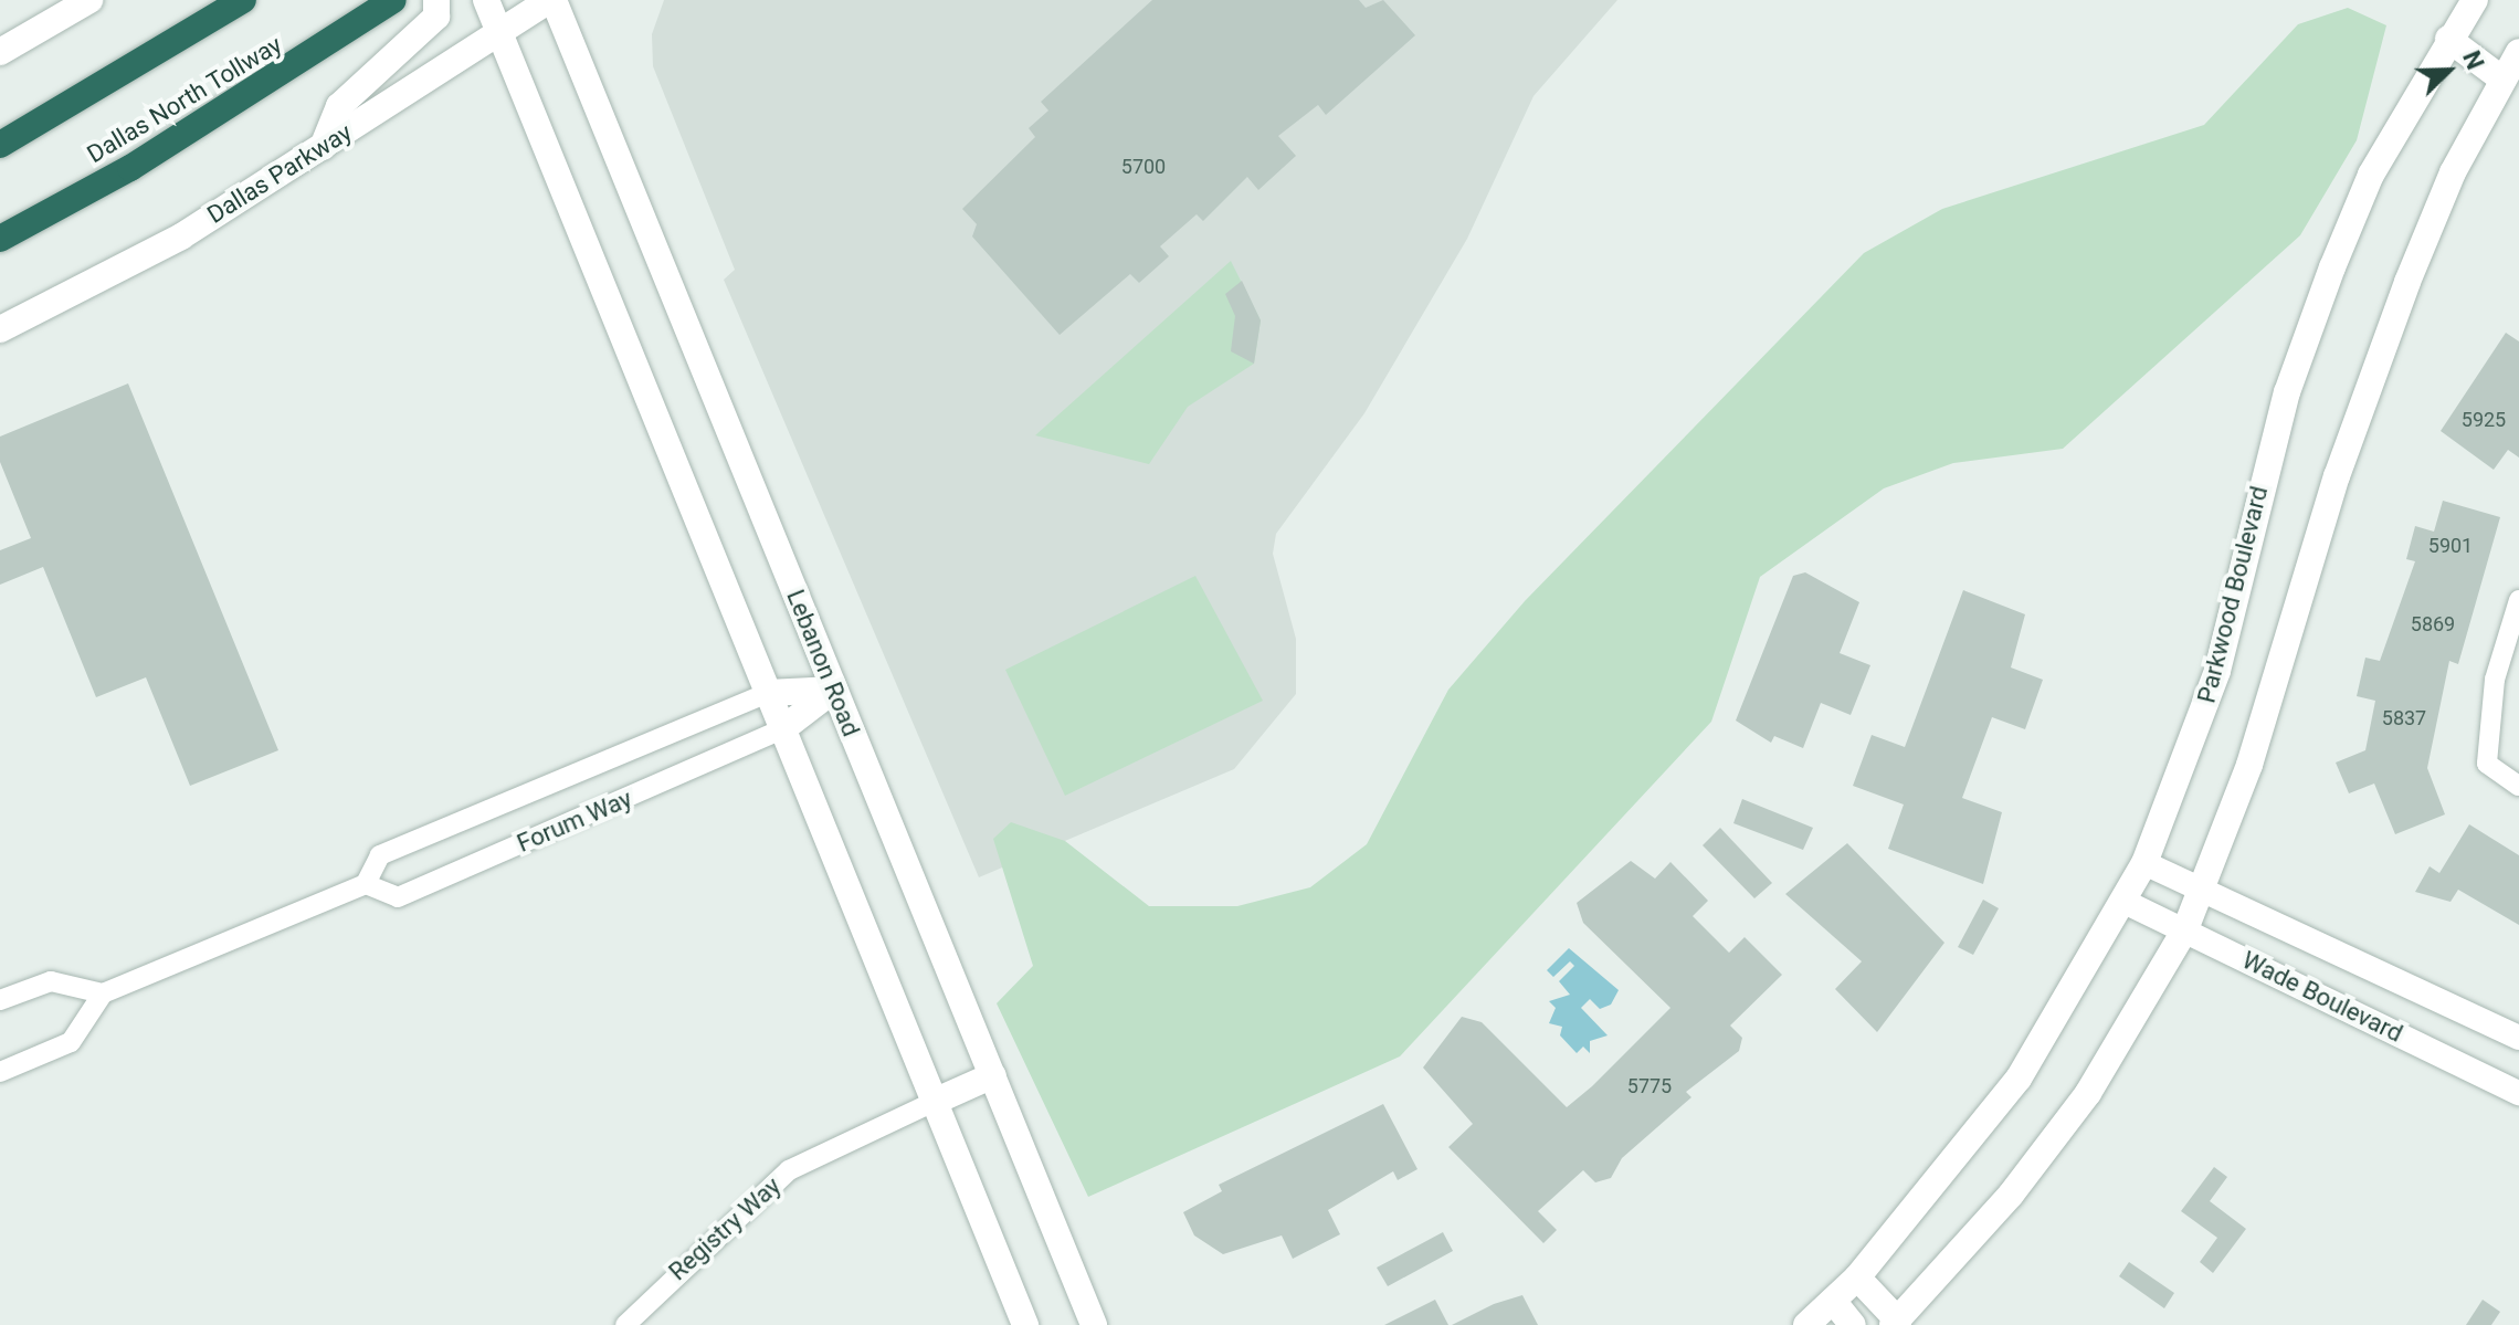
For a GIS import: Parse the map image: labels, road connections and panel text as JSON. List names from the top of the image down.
{
  "streets": {
    "highway": ["Dallas North Tollway"],
    "main road": ["Dallas Parkway", "Parkwood Boulevard", "Lebanon Road"],
    "street": ["Forum Way", "Wade Boulevard", "Registry Way"]
  },
  "crossings": [
    ["Dallas Parkway", "Lebanon Road"],
    ["Parkwood Boulevard", "Wade Boulevard"]
  ],
  "house_numbers": [
    "5700",
    "5925",
    "5901",
    "5869",
    "5837",
    "5775"
  ],
  "north": "top right"
}
